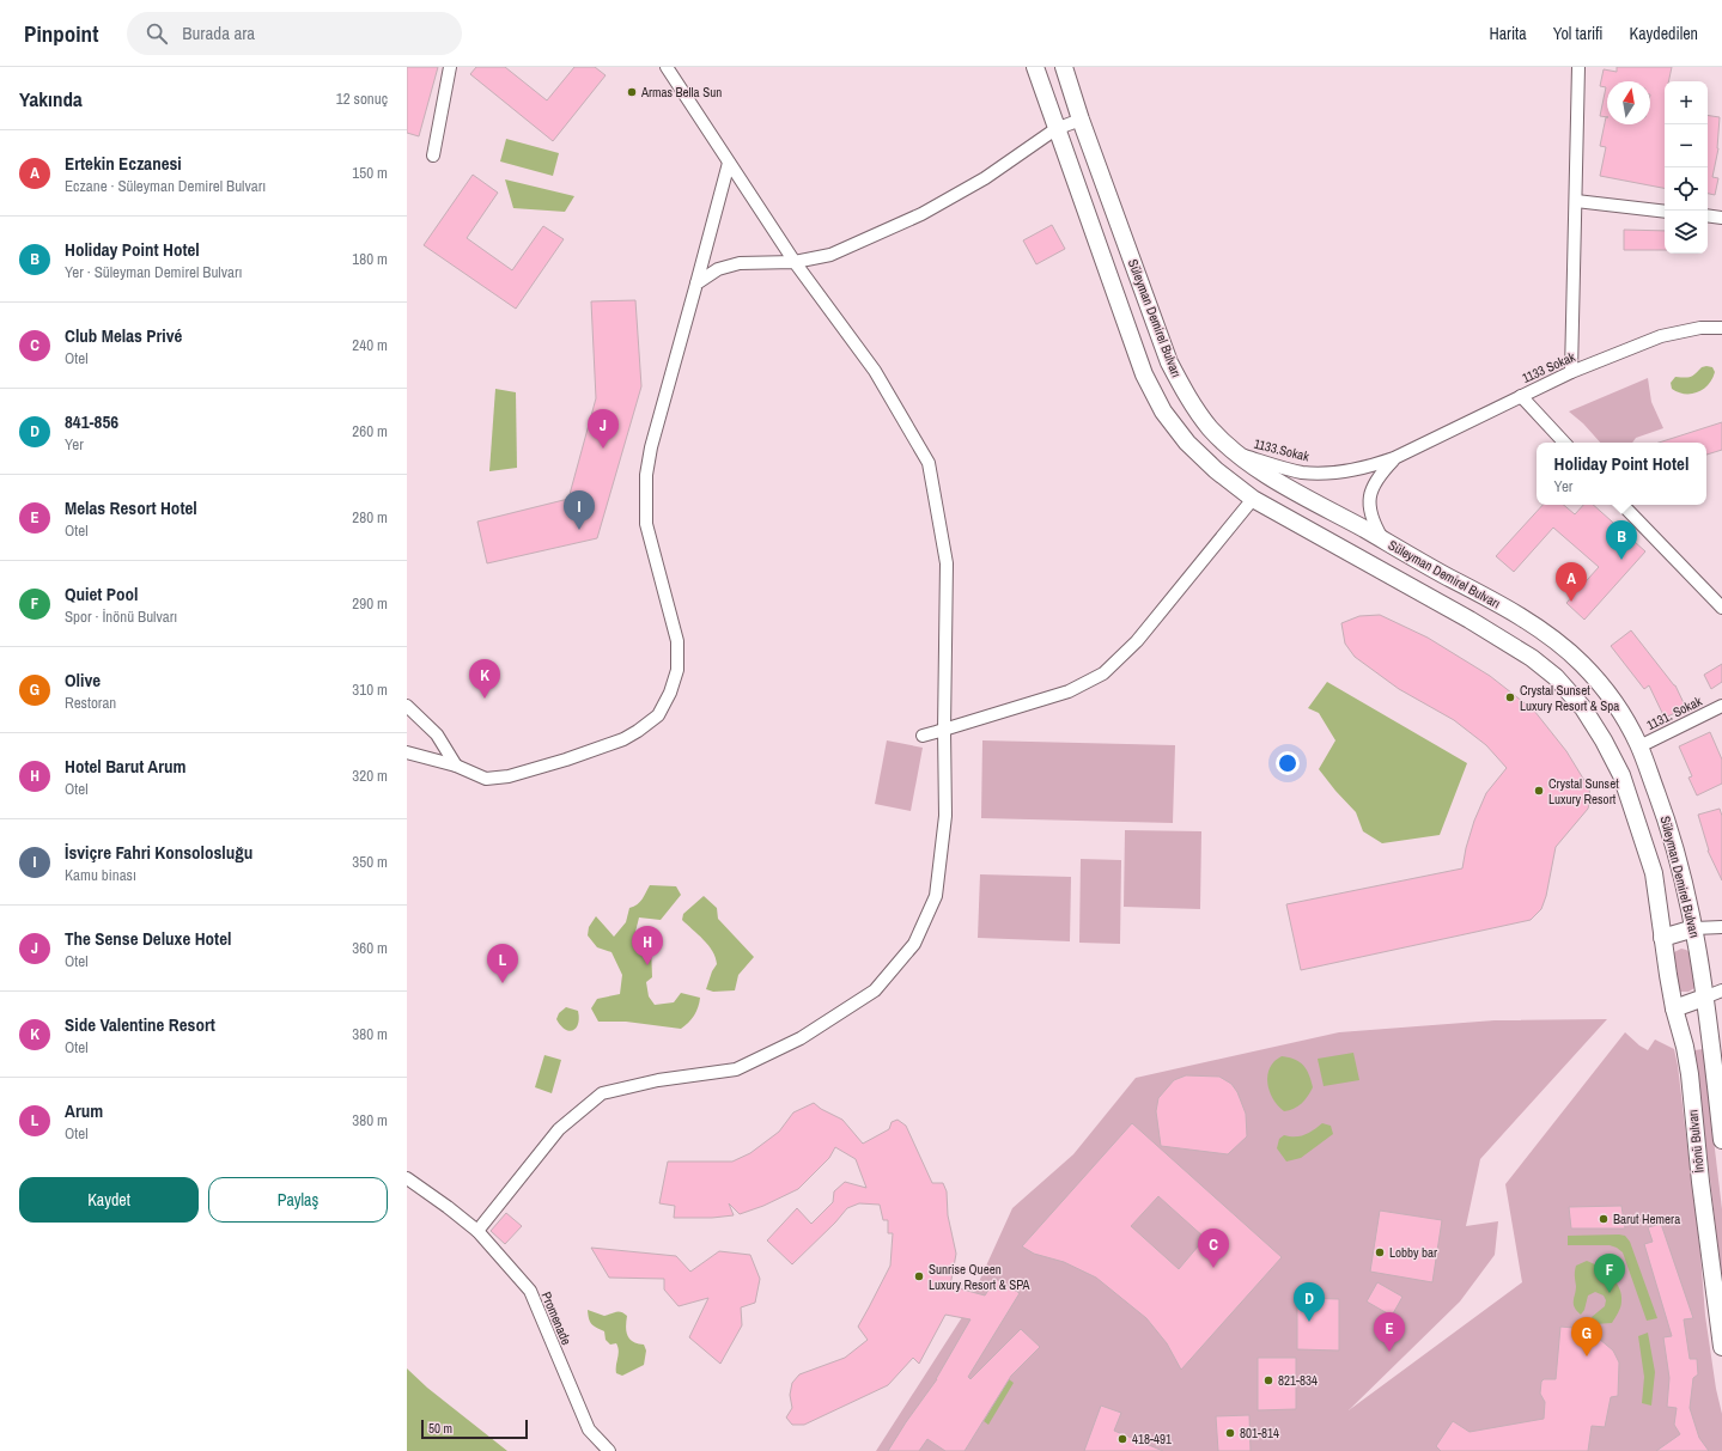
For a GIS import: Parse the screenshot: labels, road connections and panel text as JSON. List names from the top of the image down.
{
  "streets": {
    "main road": ["Süleyman Demirel Bulvarı", "İnönü Bulvarı"],
    "street": [
      "1133 Sokak",
      "1133.Sokak",
      "1131. Sokak",
      "Promenade"
    ]
  },
  "crossings": [
    ["Süleyman Demirel Bulvarı", "1133.Sokak"],
    ["Süleyman Demirel Bulvarı", "1131. Sokak"],
    ["Süleyman Demirel Bulvarı", "İnönü Bulvarı"],
    ["1133 Sokak", "1133.Sokak"]
  ],
  "places": [
    "Armas Bella Sun",
    "Crystal Sunset Luxury Resort & Spa",
    "Crystal Sunset Luxury Resort",
    "Barut Hemera",
    "Lobby bar",
    "Sunrise Queen Luxury Resort & SPA",
    "821-834",
    "801-814",
    "418-491"
  ],
  "scale_bar": "50 m",
  "north": "top",
  "page": {
    "header": "Pinpoint",
    "search": "Burada ara",
    "nav": ["Harita", "Yol tarifi", "Kaydedilen"],
    "heading": ["Yakında", "12 sonuç"],
    "map_buttons": ["+", "−"],
    "list": [
      {
        "mark": "A",
        "name": "Ertekin Eczanesi",
        "note": "Eczane · Süleyman Demirel Bulvarı",
        "value": "150 m"
      },
      {
        "mark": "B",
        "name": "Holiday Point Hotel",
        "note": "Yer · Süleyman Demirel Bulvarı",
        "value": "180 m"
      },
      {
        "mark": "C",
        "name": "Club Melas Privé",
        "note": "Otel",
        "value": "240 m"
      },
      {
        "mark": "D",
        "name": "841-856",
        "note": "Yer",
        "value": "260 m"
      },
      {
        "mark": "E",
        "name": "Melas Resort Hotel",
        "note": "Otel",
        "value": "280 m"
      },
      {
        "mark": "F",
        "name": "Quiet Pool",
        "note": "Spor · İnönü Bulvarı",
        "value": "290 m"
      },
      {
        "mark": "G",
        "name": "Olive",
        "note": "Restoran",
        "value": "310 m"
      },
      {
        "mark": "H",
        "name": "Hotel Barut Arum",
        "note": "Otel",
        "value": "320 m"
      },
      {
        "mark": "I",
        "name": "İsviçre Fahri Konsolosluğu",
        "note": "Kamu binası",
        "value": "350 m"
      },
      {
        "mark": "J",
        "name": "The Sense Deluxe Hotel",
        "note": "Otel",
        "value": "360 m"
      },
      {
        "mark": "K",
        "name": "Side Valentine Resort",
        "note": "Otel",
        "value": "380 m"
      },
      {
        "mark": "L",
        "name": "Arum",
        "note": "Otel",
        "value": "380 m"
      }
    ],
    "pins": [
      "J",
      "I",
      "B",
      "A",
      "K",
      "H",
      "L",
      "C",
      "F",
      "D",
      "E",
      "G"
    ],
    "popup": ["Holiday Point Hotel", "Yer"],
    "buttons": ["Kaydet", "Paylaş"],
    "scale": "50 m"
  }
}
